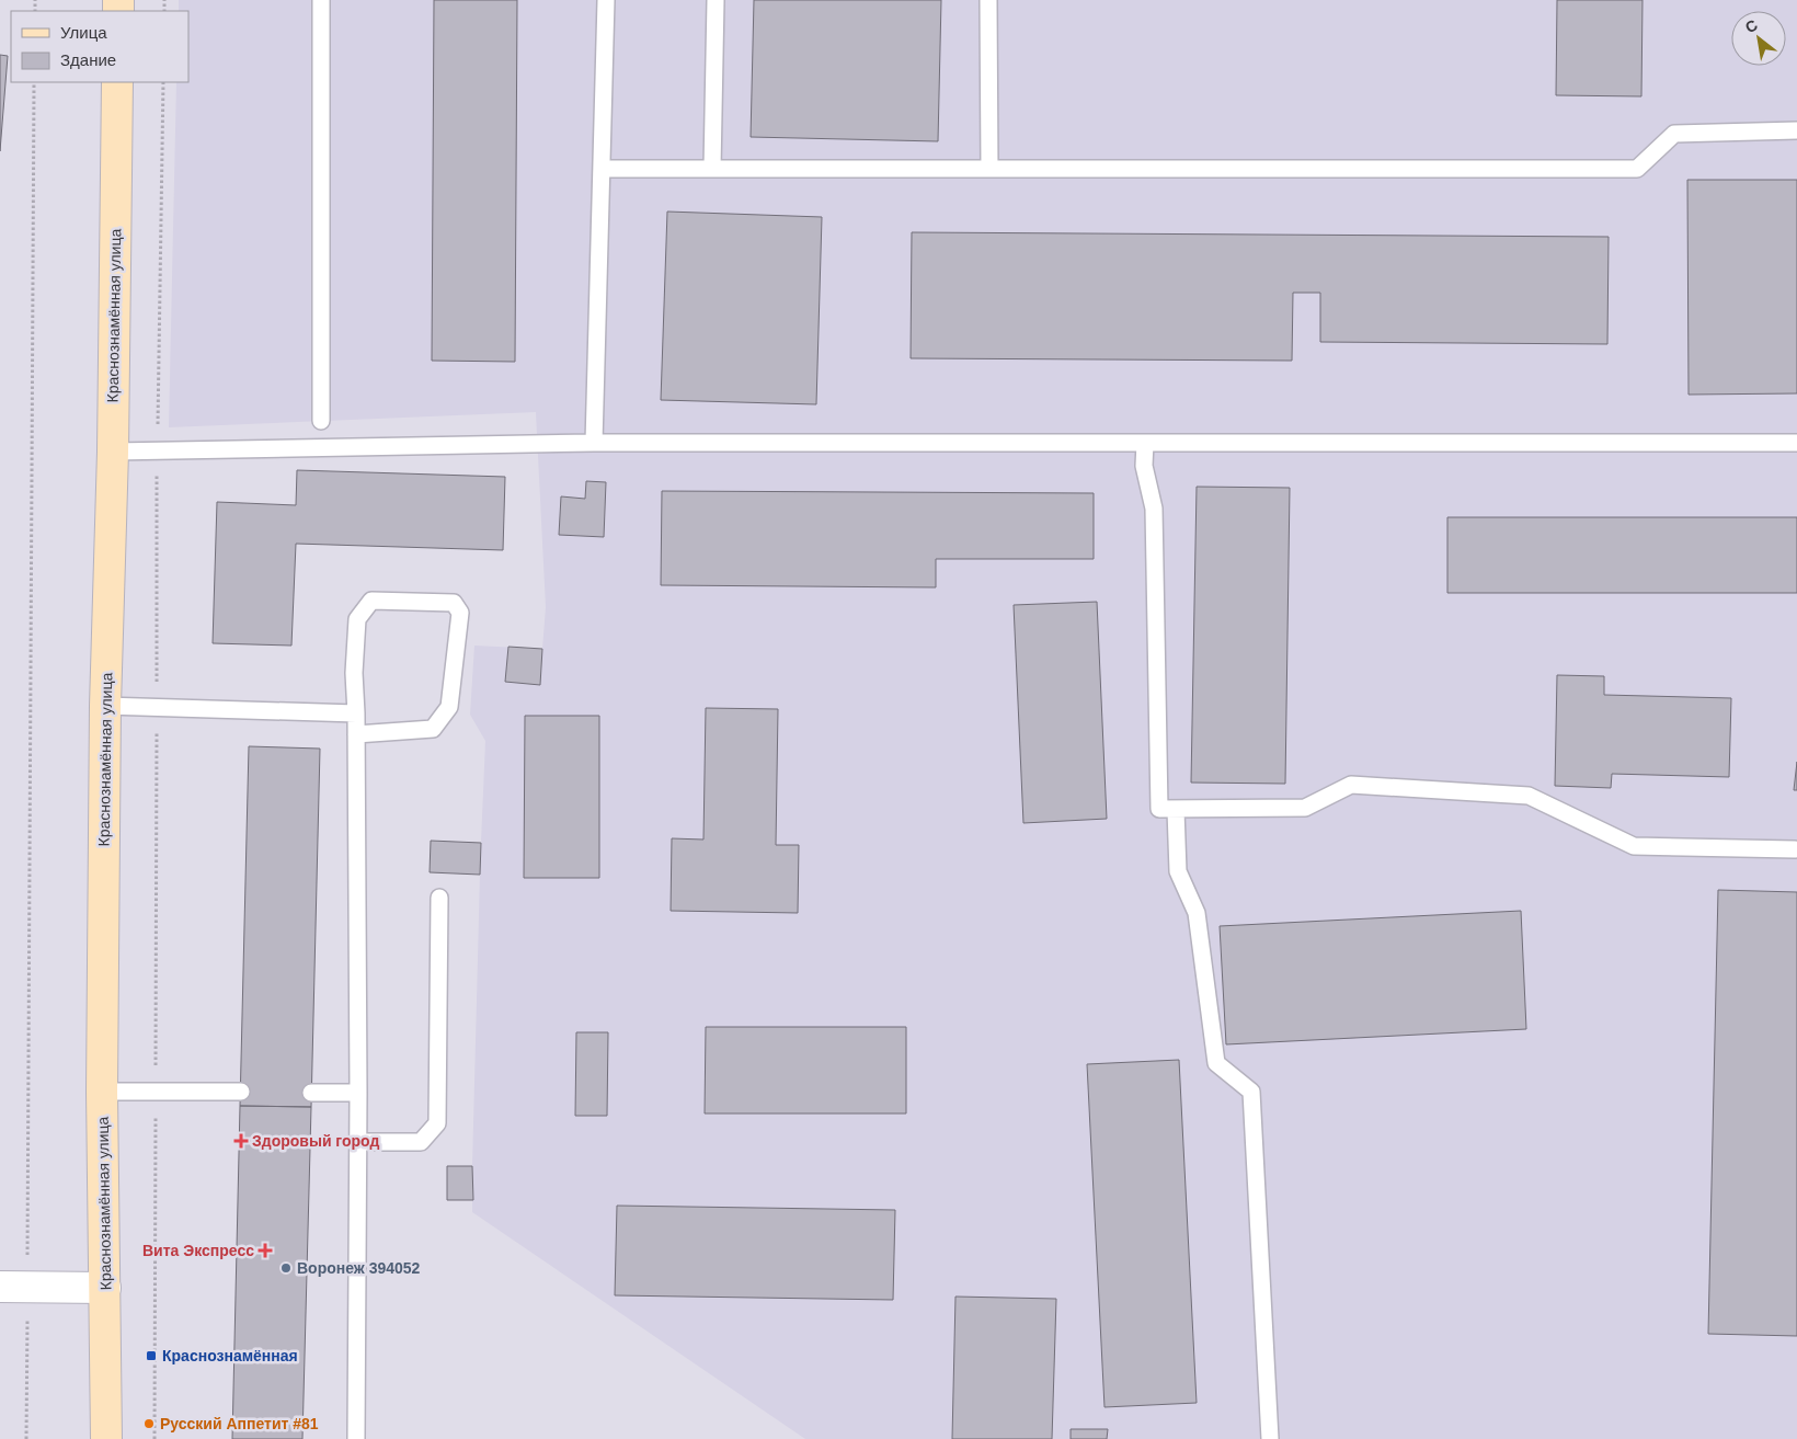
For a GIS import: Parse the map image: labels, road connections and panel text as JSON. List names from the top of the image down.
{
  "streets": {
    "street": ["Краснознамённая улица"]
  },
  "places": {
    "health": ["Здоровый город", "Вита Экспресс"],
    "other": ["Воронеж 394052", "Русский Аппетит #81"],
    "transit": ["Краснознамённая"]
  },
  "legend": ["Улица", "Здание"],
  "north": "top left"
}
